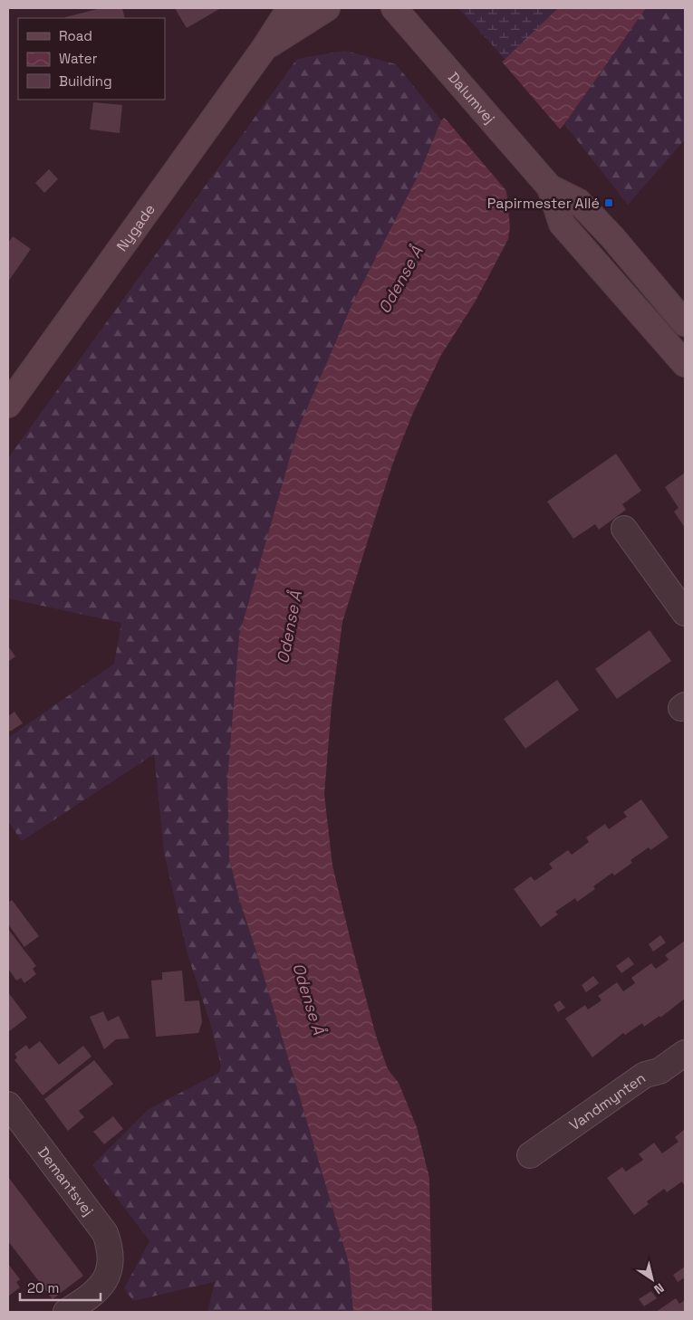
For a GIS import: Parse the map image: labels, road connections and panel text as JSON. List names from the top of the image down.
{
  "streets": {
    "street": [
      "Dalumvej",
      "Nygade",
      "Vandmynten",
      "Demantsvej"
    ]
  },
  "water": ["Odense Å"],
  "places": {
    "transit": ["Papirmester Allé"]
  },
  "legend": ["Road", "Water", "Building"],
  "scale_bar": "20 m",
  "north": "bottom right"
}
